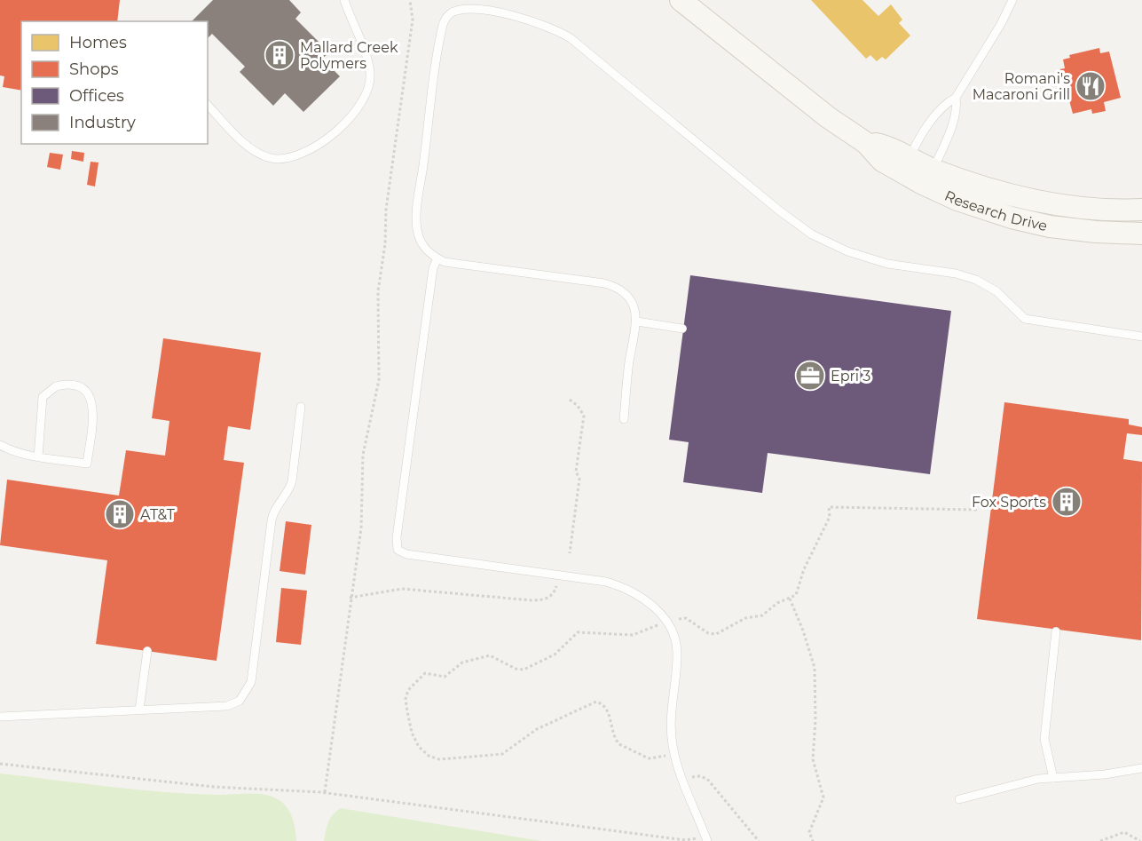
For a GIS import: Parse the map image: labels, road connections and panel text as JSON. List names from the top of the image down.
{
  "streets": {
    "street": ["Research Drive"]
  },
  "places": {
    "building": ["Mallard Creek Polymers", "Fox Sports", "AT&T"],
    "restaurant": ["Romani's Macaroni Grill"],
    "office": ["Epri 3"]
  },
  "legend": [
    "Homes",
    "Shops",
    "Offices",
    "Industry"
  ]
}
